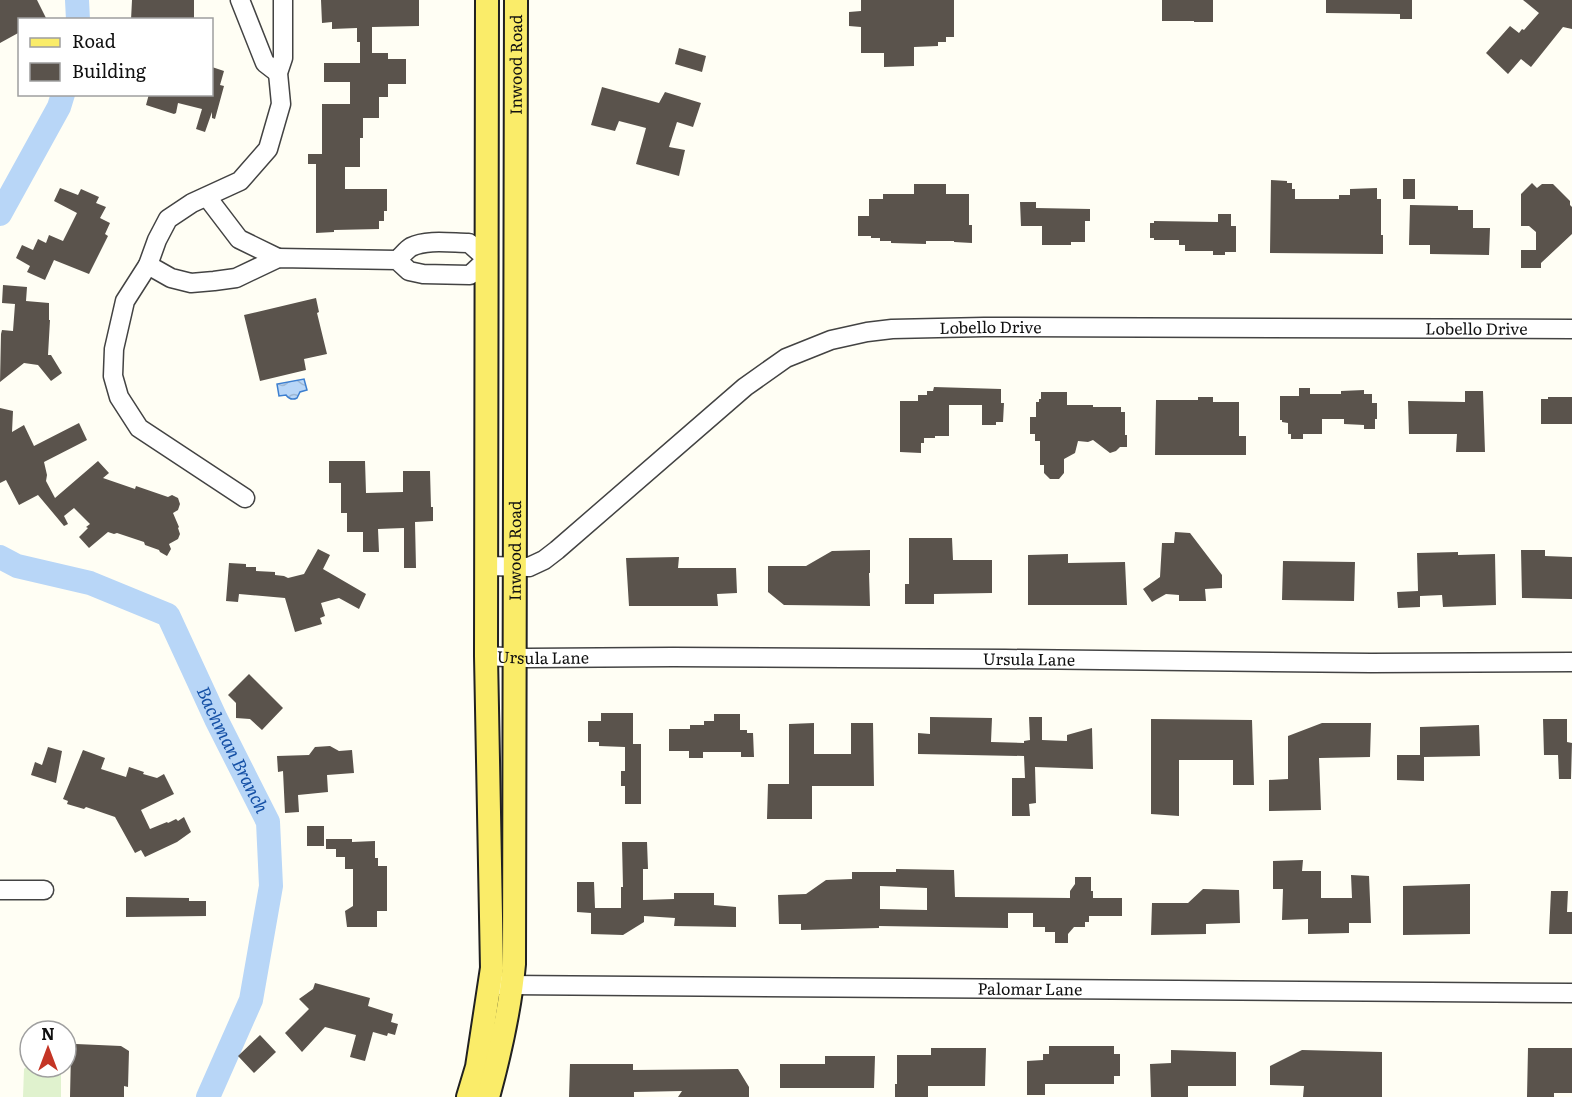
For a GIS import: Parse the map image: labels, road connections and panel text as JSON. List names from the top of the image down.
{
  "streets": {
    "main road": ["Inwood Road"],
    "street": ["Lobello Drive", "Ursula Lane", "Palomar Lane"]
  },
  "crossings": [
    ["Inwood Road", "Lobello Drive"],
    ["Inwood Road", "Ursula Lane"],
    ["Inwood Road", "Palomar Lane"]
  ],
  "water": ["Bachman Branch"],
  "legend": ["Road", "Building"],
  "north": "top"
}
